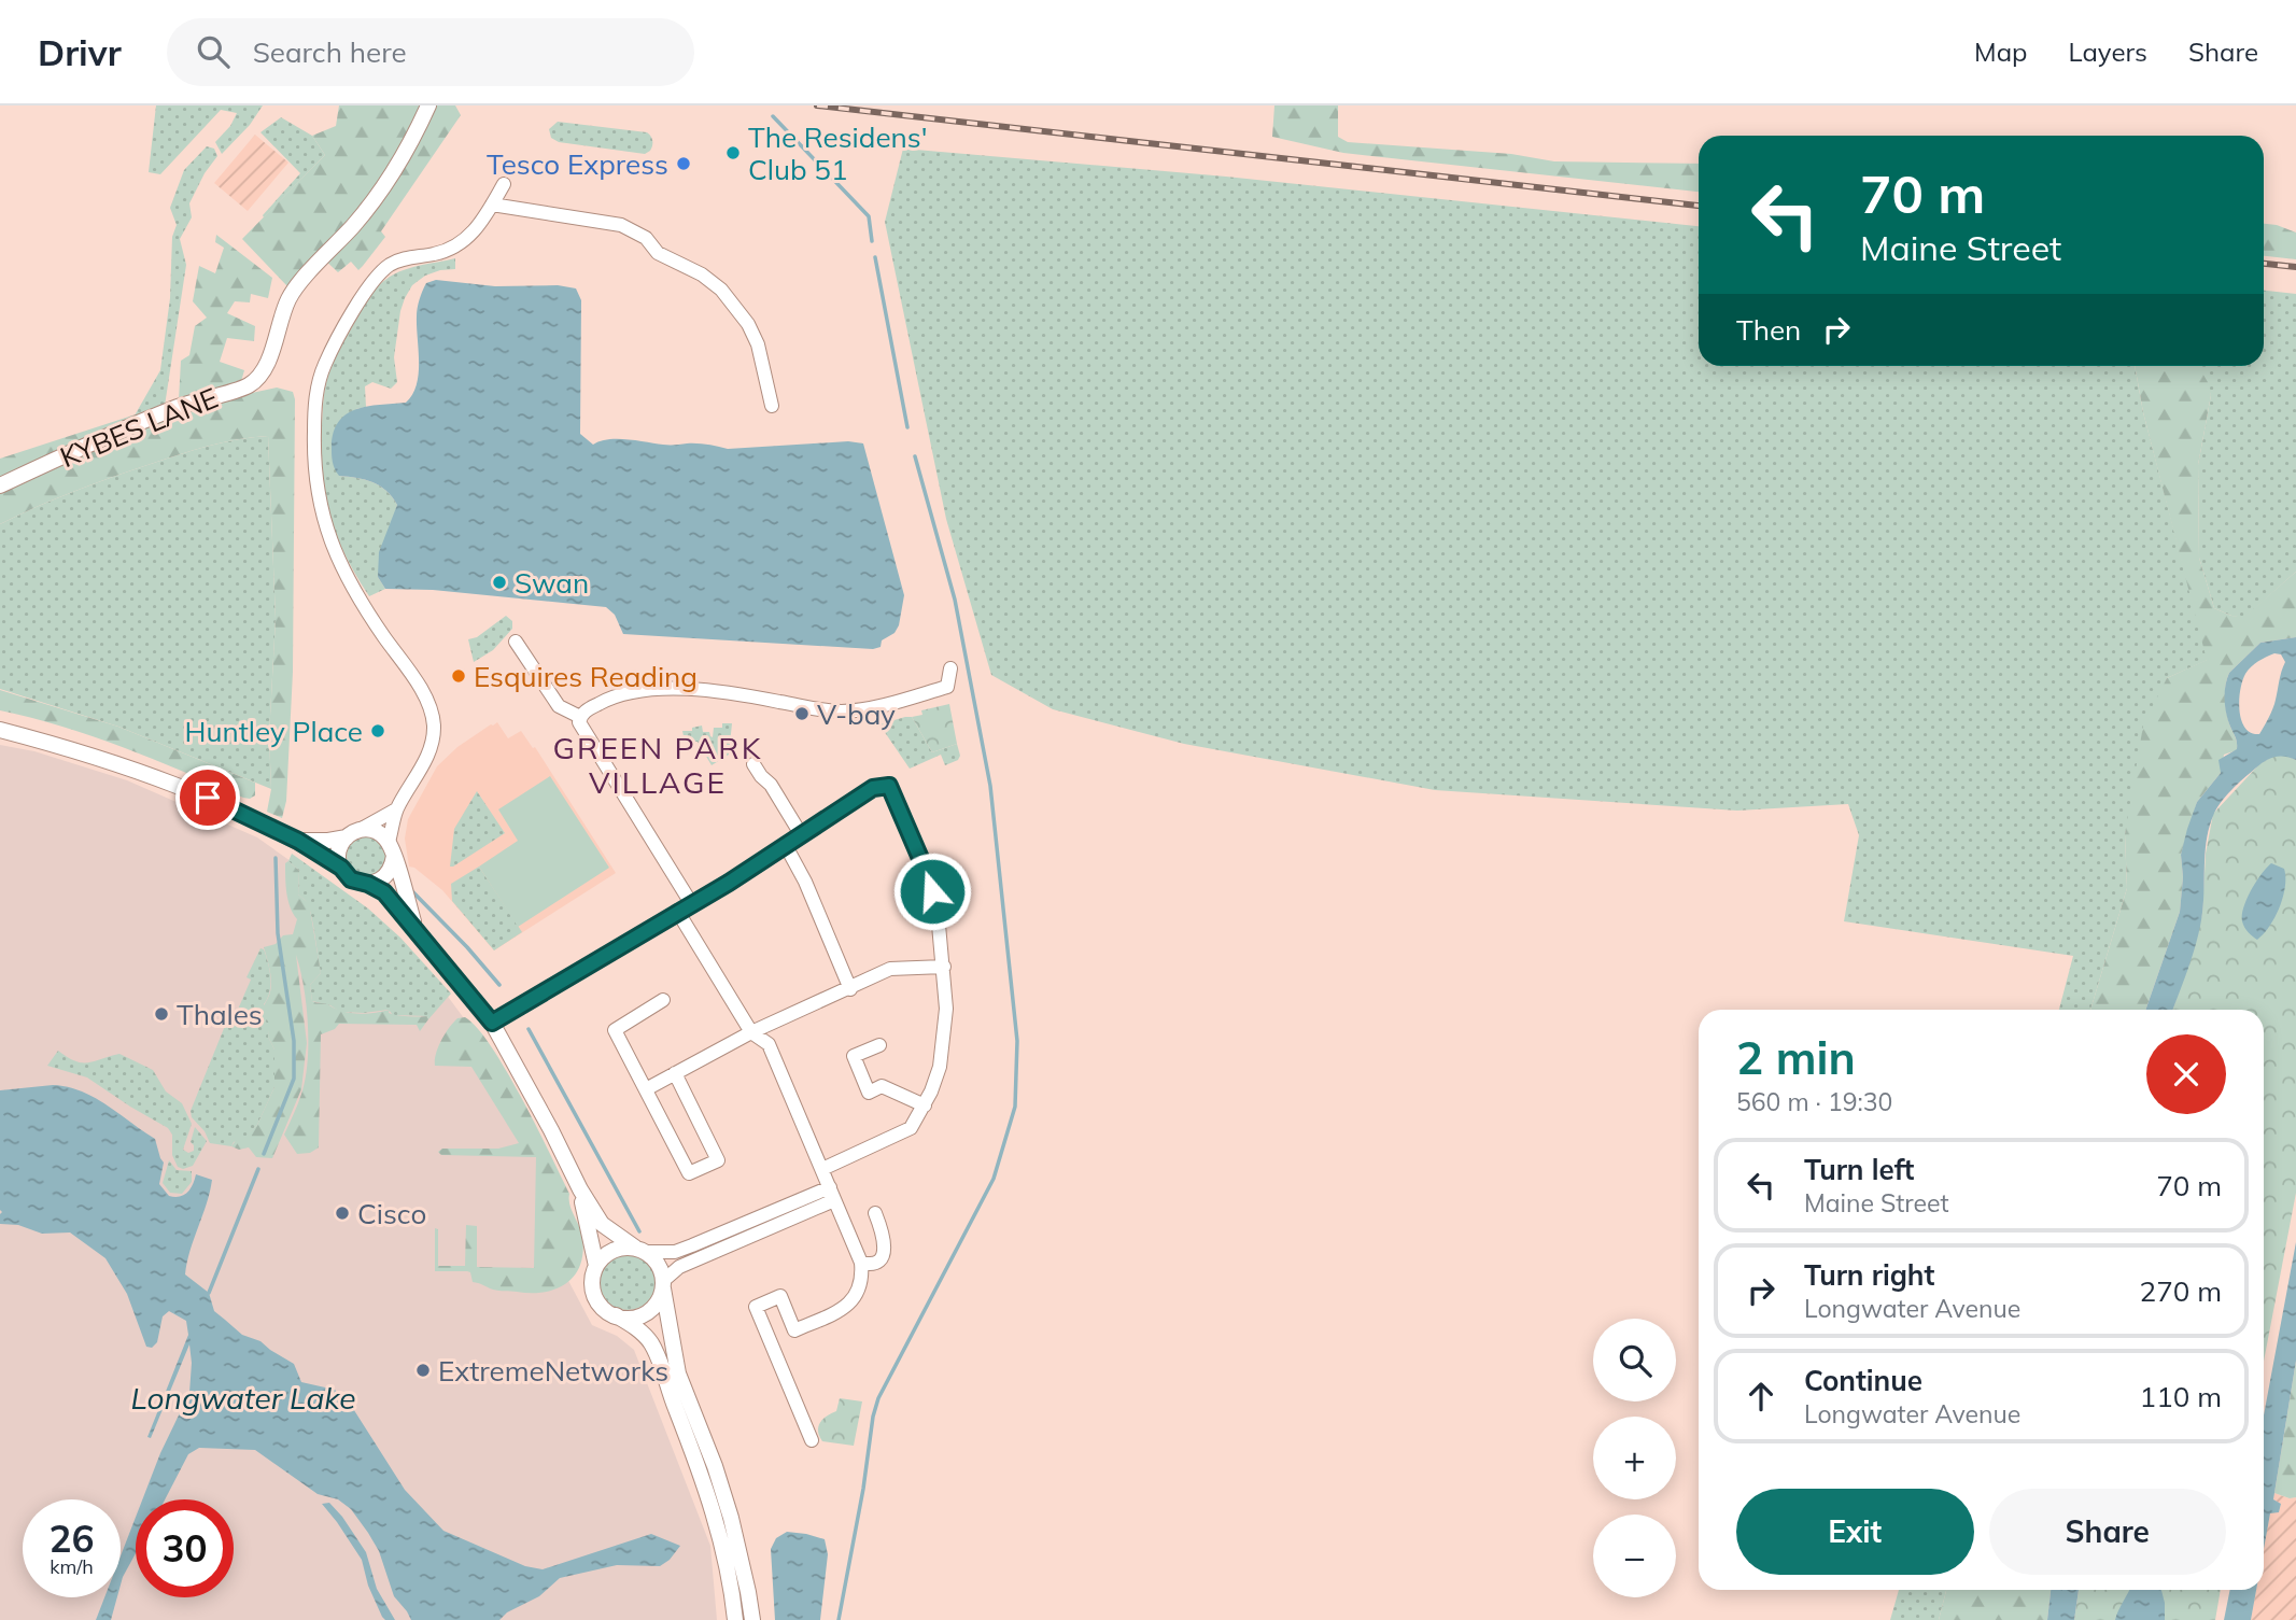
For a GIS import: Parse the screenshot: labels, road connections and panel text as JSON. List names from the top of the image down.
{
  "streets": {
    "street": ["KYBES LANE"]
  },
  "districts": ["GREEN PARK VILLAGE"],
  "water": ["Longwater Lake"],
  "places": [
    "The Residens' Club 51",
    "Tesco Express",
    "Swan",
    "Esquires Reading",
    "V-bay",
    "Huntley Place",
    "Thales",
    "Cisco",
    "ExtremeNetworks"
  ],
  "page": {
    "header": "Drivr",
    "search": "Search here",
    "nav": ["Map", "Layers", "Share"],
    "turn": ["70 m", "Maine Street"],
    "then": "Then",
    "heading": ["2 min", "560 m · 19:30"],
    "list": [
      {
        "name": "Turn left",
        "note": "Maine Street",
        "value": "70 m"
      },
      {
        "name": "Turn right",
        "note": "Longwater Avenue",
        "value": "270 m"
      },
      {
        "name": "Continue",
        "note": "Longwater Avenue",
        "value": "110 m"
      }
    ],
    "map_buttons": ["+", "−"],
    "buttons": ["Exit", "Share"],
    "speed": "26 km/h",
    "limit": "30"
  }
}
